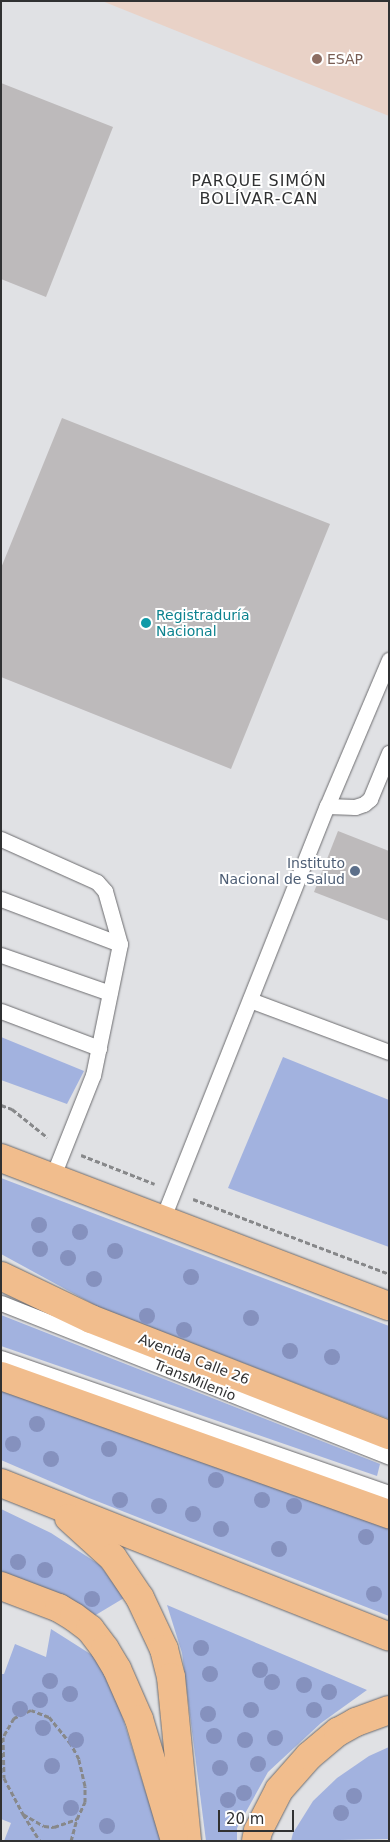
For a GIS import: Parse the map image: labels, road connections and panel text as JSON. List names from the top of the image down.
{
  "streets": {
    "main road": ["Avenida Calle 26"],
    "lane": ["TransMilenio"]
  },
  "districts": ["PARQUE SIMÓN BOLÍVAR-CAN"],
  "places": ["ESAP", "Registraduría Nacional", "Instituto Nacional de Salud"],
  "scale_bar": "20 m"
}
